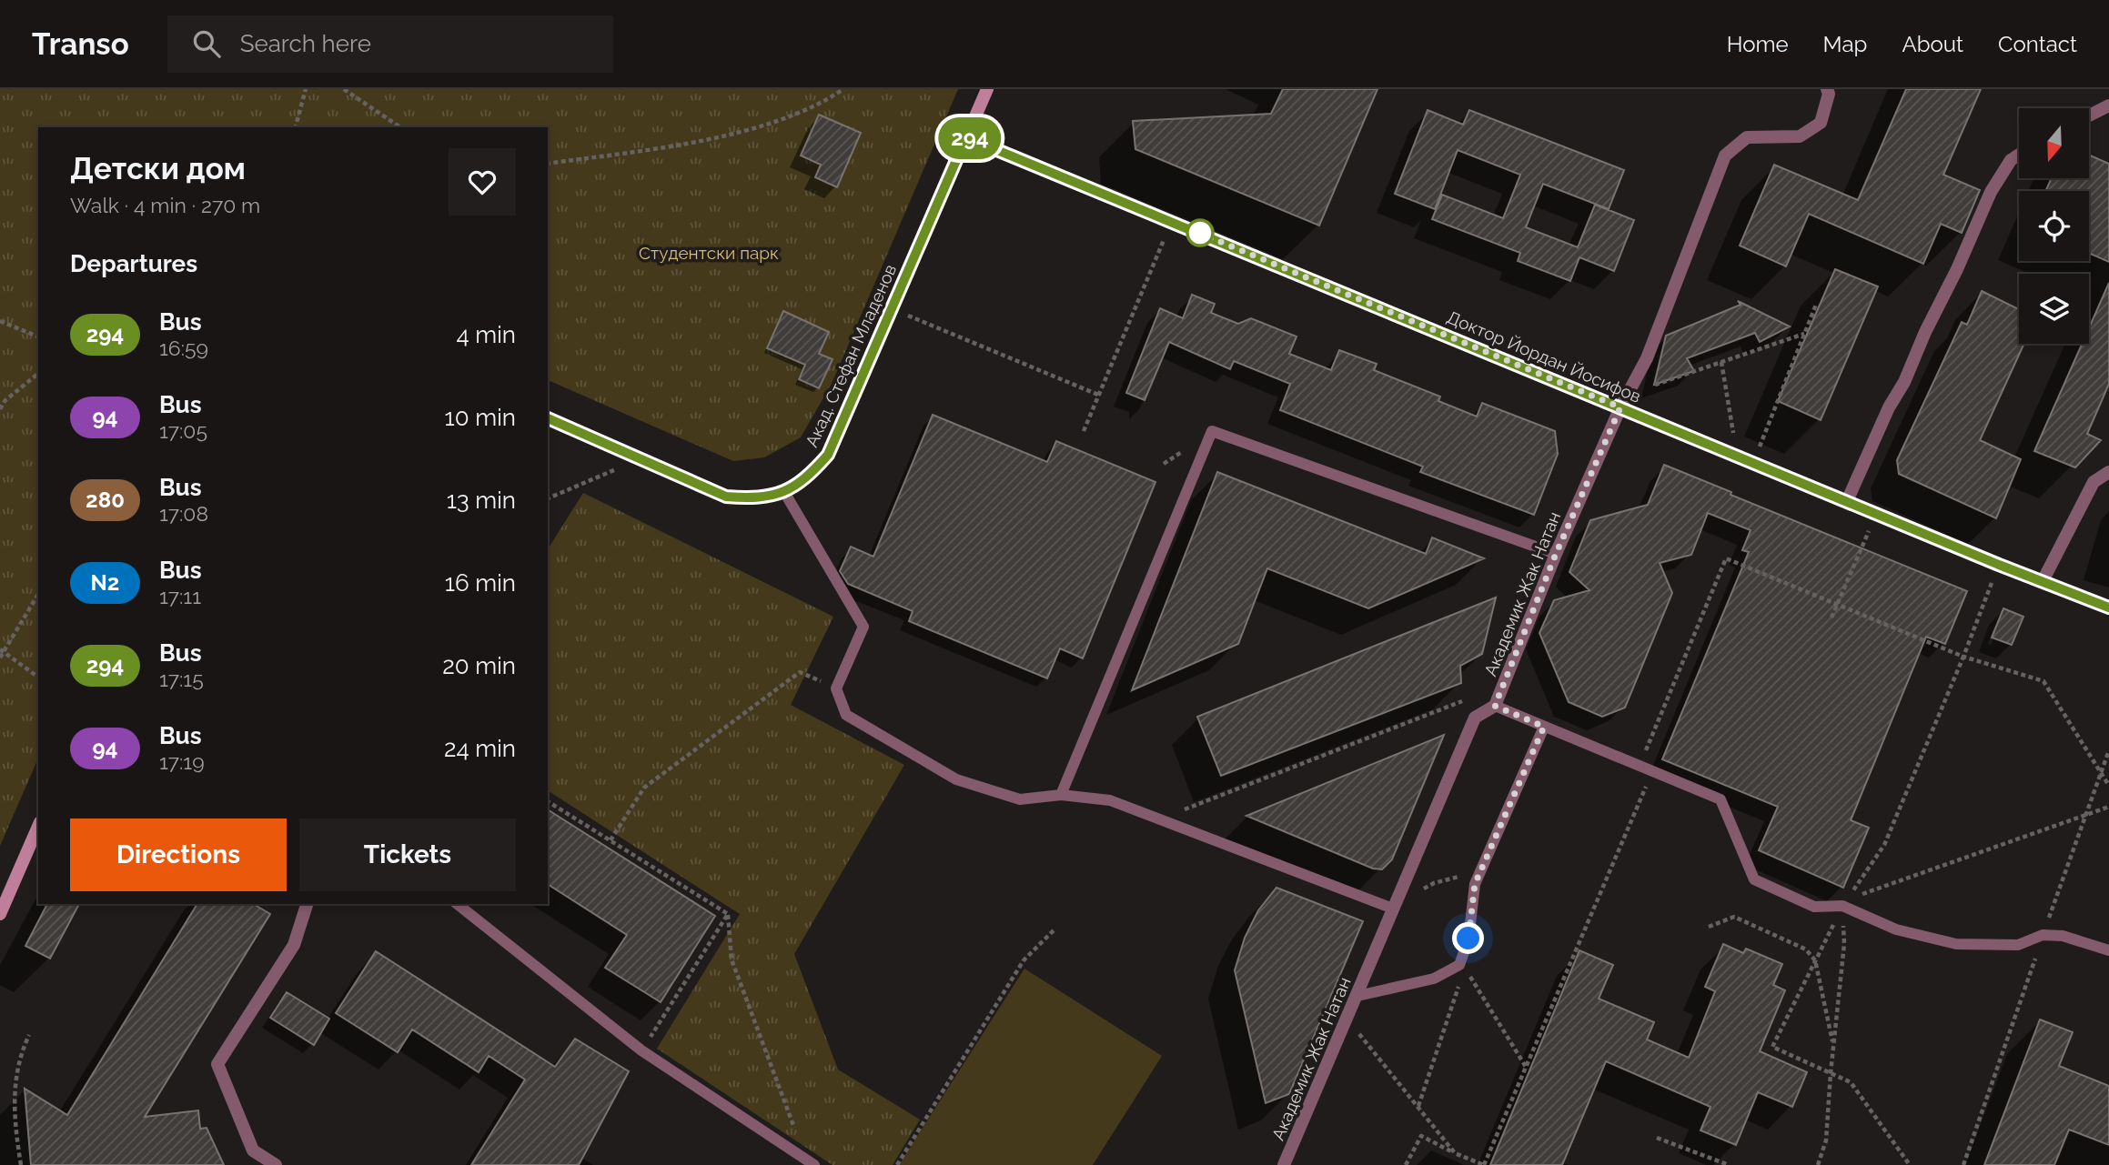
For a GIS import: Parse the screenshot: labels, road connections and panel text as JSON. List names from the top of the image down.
{
  "streets": {
    "street": ["Акад. Стефан Младенов", "Доктор Йордан Йосифов", "Академик Жак Натан"]
  },
  "crossings": [
    ["Акад. Стефан Младенов", "Доктор Йордан Йосифов"],
    ["Доктор Йордан Йосифов", "Академик Жак Натан"]
  ],
  "parks": ["Студентски парк"],
  "lines": ["bus line 294"],
  "north": "bottom",
  "page": {
    "header": "Transo",
    "search": "Search here",
    "nav": [
      "Home",
      "Map",
      "About",
      "Contact"
    ],
    "on_map": "294",
    "heading": [
      ["Детски дом", "Walk · 4 min · 270 m"],
      "Departures"
    ],
    "list": [
      {
        "mark": "294",
        "name": "Bus",
        "note": "16:59",
        "value": "4 min"
      },
      {
        "mark": "94",
        "name": "Bus",
        "note": "17:05",
        "value": "10 min"
      },
      {
        "mark": "280",
        "name": "Bus",
        "note": "17:08",
        "value": "13 min"
      },
      {
        "mark": "N2",
        "name": "Bus",
        "note": "17:11",
        "value": "16 min"
      },
      {
        "mark": "294",
        "name": "Bus",
        "note": "17:15",
        "value": "20 min"
      },
      {
        "mark": "94",
        "name": "Bus",
        "note": "17:19",
        "value": "24 min"
      }
    ],
    "buttons": ["Directions", "Tickets"]
  }
}
